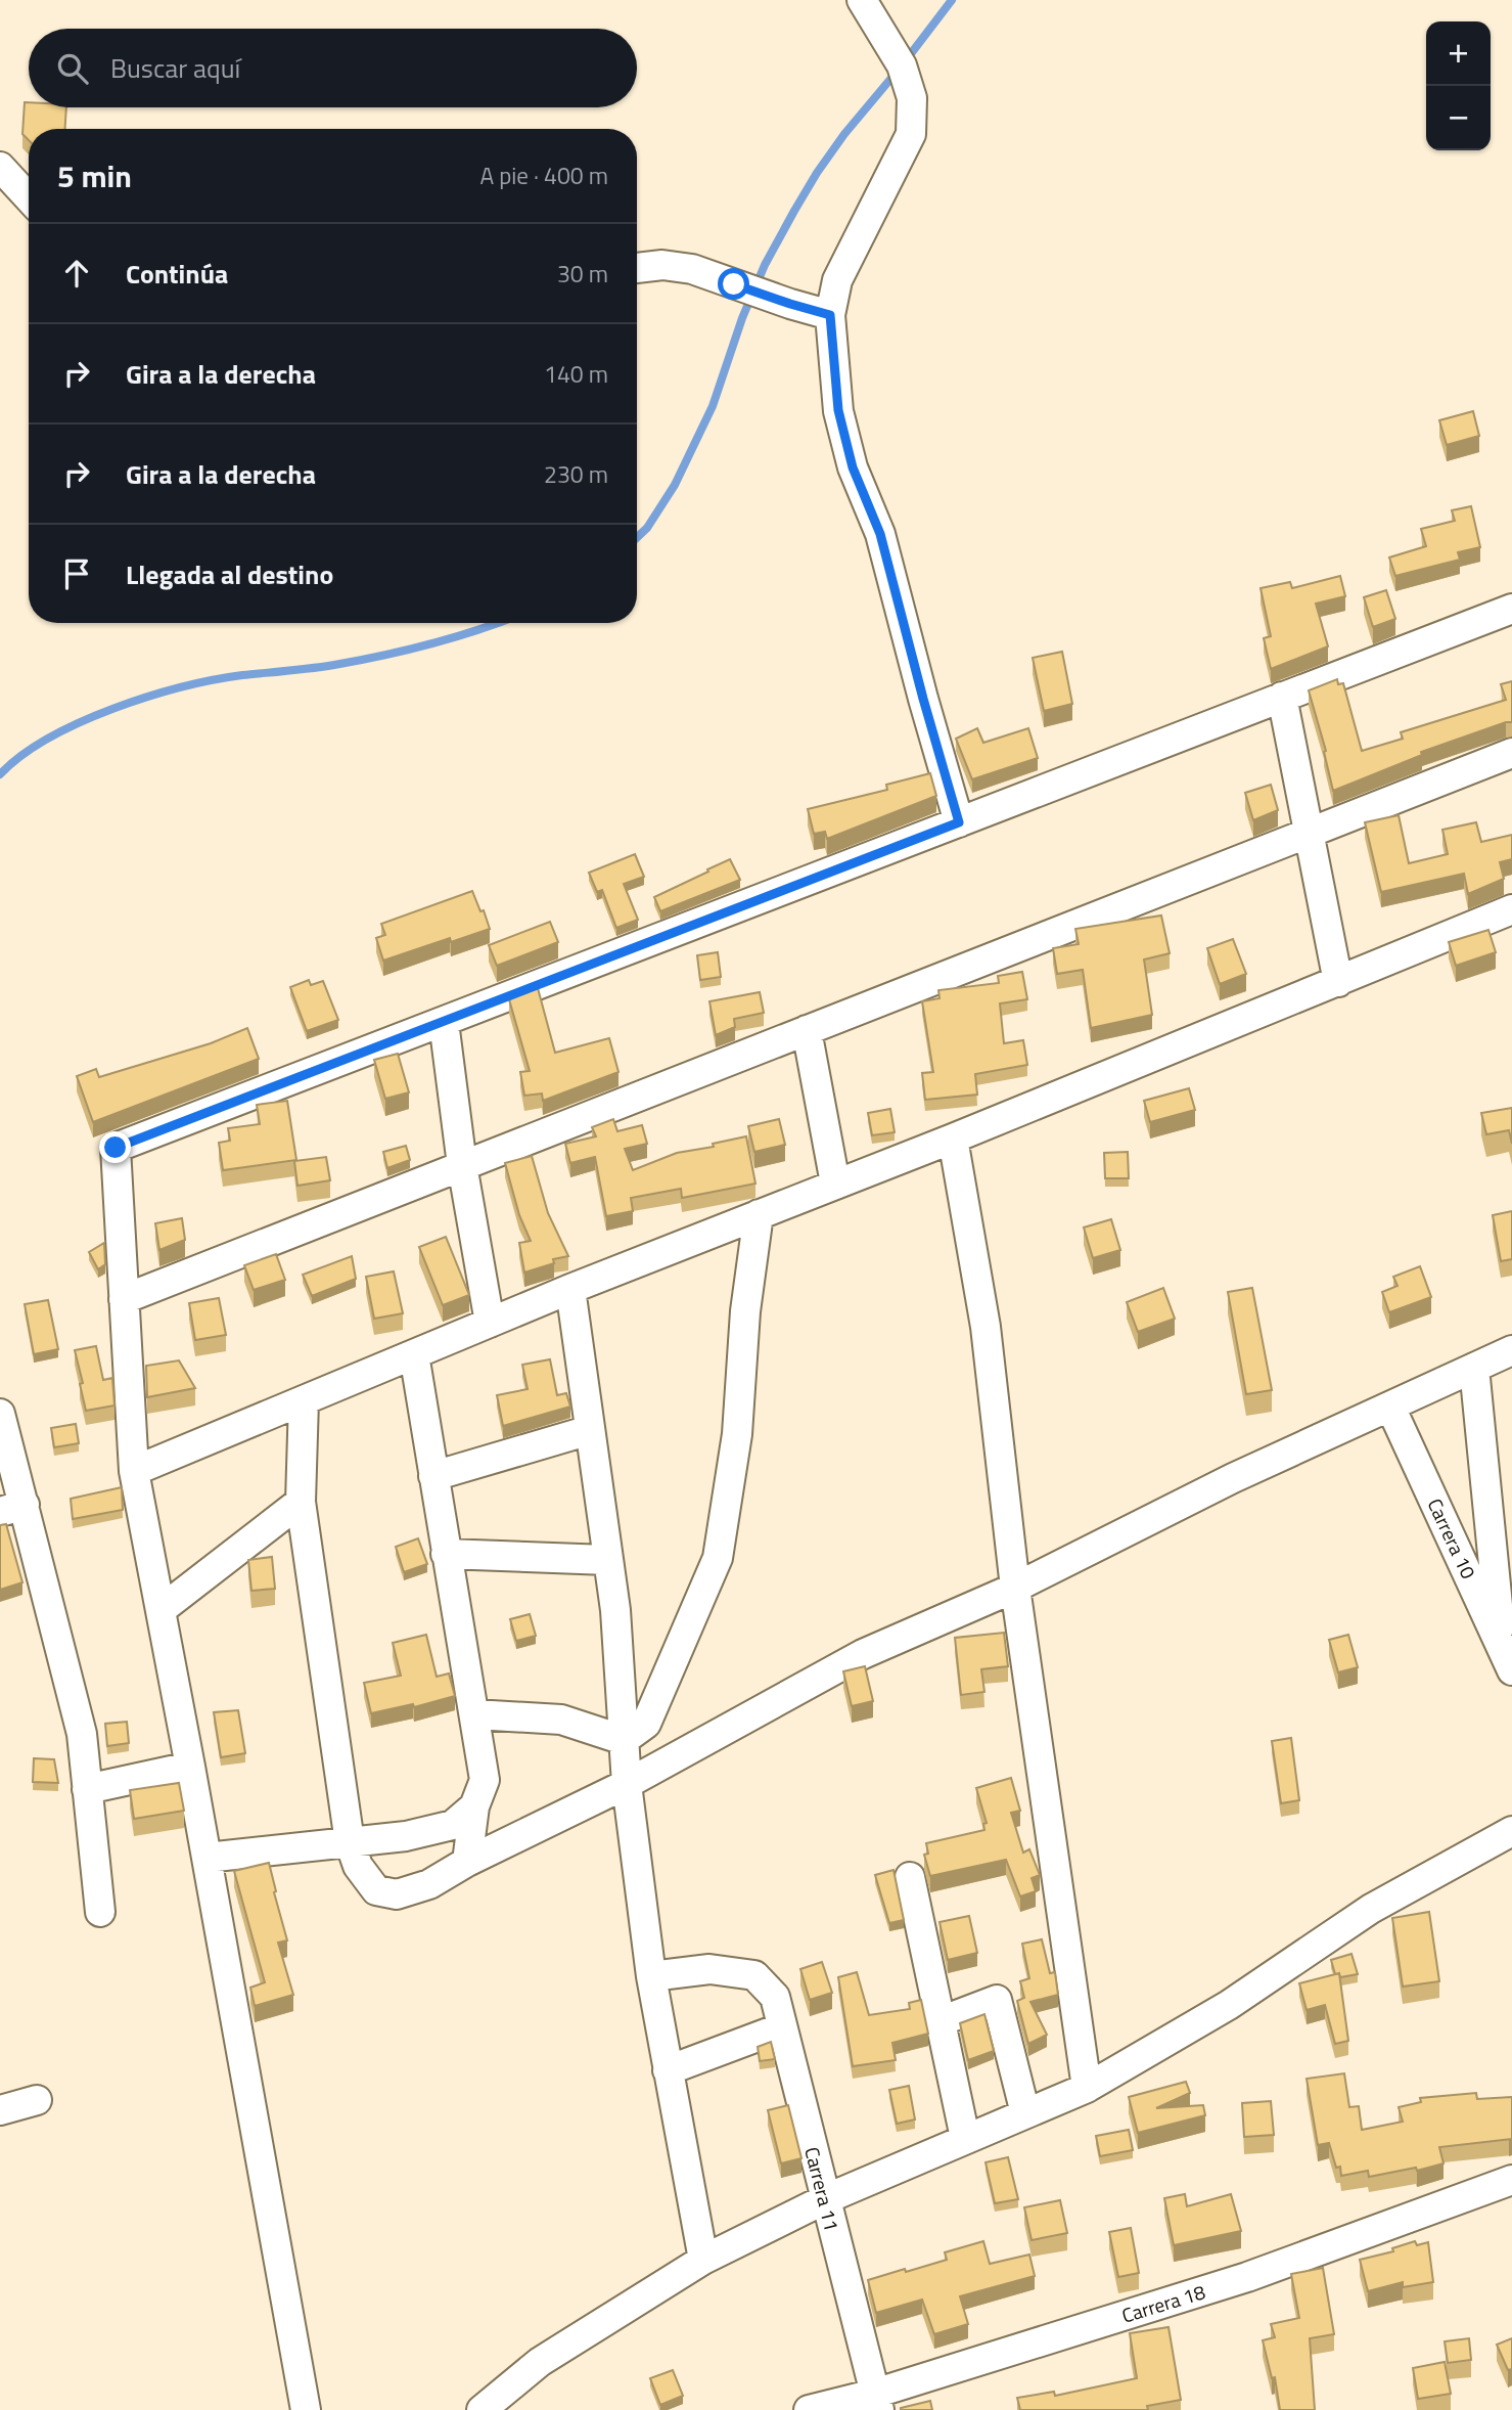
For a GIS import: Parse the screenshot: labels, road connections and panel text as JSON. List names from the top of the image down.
{
  "streets": {
    "street": ["Carrera 10", "Carrera 11", "Carrera 18"]
  },
  "crossings": [
    ["Carrera 11", "Carrera 18"]
  ],
  "page": {
    "map_buttons": ["+", "−"],
    "search": "Buscar aquí",
    "heading": ["5 min", "A pie · 400 m"],
    "list": [
      ["Continúa", "30 m"],
      ["Gira a la derecha", "140 m"],
      ["Gira a la derecha", "230 m"],
      "Llegada al destino"
    ]
  }
}
